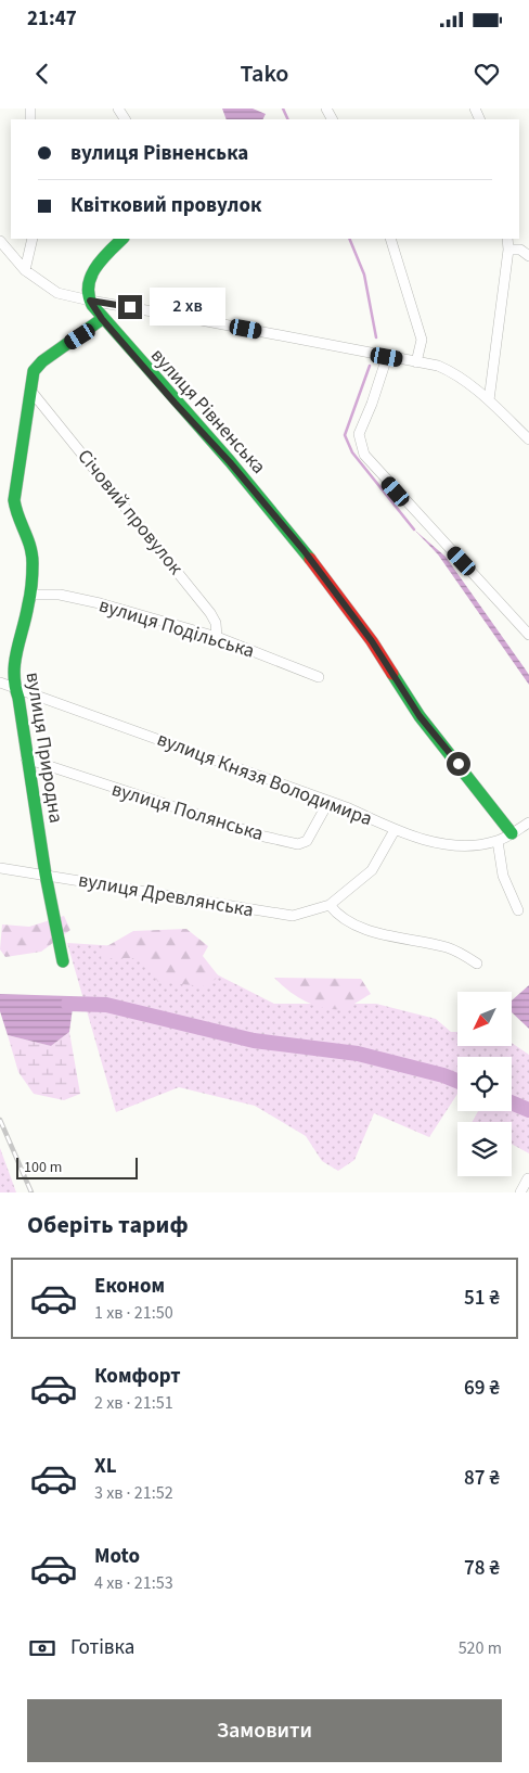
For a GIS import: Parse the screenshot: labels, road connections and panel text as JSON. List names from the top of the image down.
{
  "streets": {
    "street": [
      "вулиця Рівненська",
      "Січовий провулок",
      "вулиця Подільська",
      "вулиця Природна",
      "вулиця Князя Володимира",
      "вулиця Полянська",
      "вулиця Древлянська"
    ]
  },
  "crossings": [
    ["вулиця Рівненська", "вулиця Природна"],
    ["вулиця Рівненська", "вулиця Князя Володимира"],
    ["Січовий провулок", "вулиця Подільська"],
    ["Січовий провулок", "вулиця Природна"],
    ["вулиця Подільська", "вулиця Природна"],
    ["вулиця Природна", "вулиця Князя Володимира"],
    ["вулиця Природна", "вулиця Полянська"],
    ["вулиця Природна", "вулиця Древлянська"],
    ["вулиця Князя Володимира", "вулиця Полянська"],
    ["вулиця Князя Володимира", "вулиця Древлянська"]
  ],
  "scale_bar": "100 m",
  "north": "bottom left",
  "page": {
    "status": "21:47",
    "header": "Tako",
    "banner": ["вулиця Рівненська", "Квітковий провулок"],
    "bubble": "2 хв",
    "scale": "100 m",
    "heading": "Оберіть тариф",
    "list": [
      {
        "name": "Економ",
        "note": "1 хв · 21:50",
        "value": "51 ₴"
      },
      {
        "name": "Комфорт",
        "note": "2 хв · 21:51",
        "value": "69 ₴"
      },
      {
        "name": "XL",
        "note": "3 хв · 21:52",
        "value": "87 ₴"
      },
      {
        "name": "Moto",
        "note": "4 хв · 21:53",
        "value": "78 ₴"
      }
    ],
    "pay": ["Готівка", "520 m"],
    "buttons": "Замовити"
  }
}
